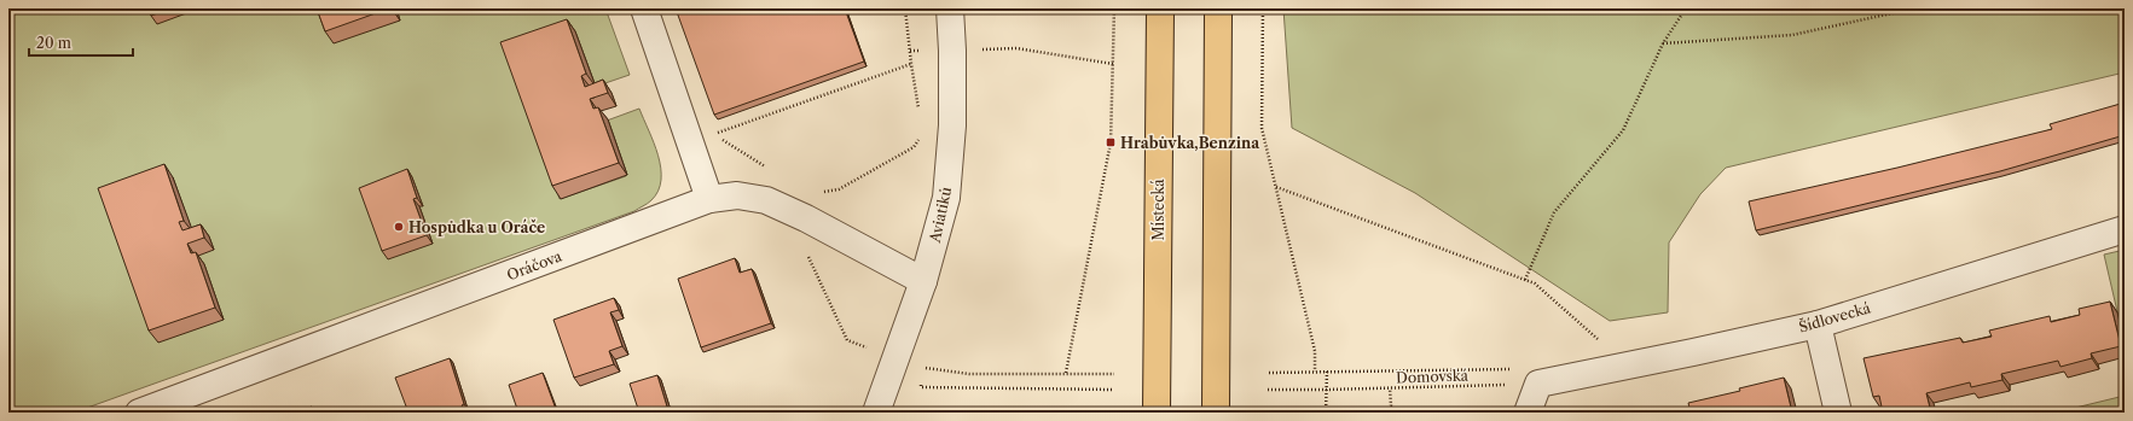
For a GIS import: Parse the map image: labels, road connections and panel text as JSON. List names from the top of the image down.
{
  "streets": {
    "highway": ["Místecká"],
    "street": ["Aviatiků", "Oráčova", "Šídlovecká"],
    "path": ["Domovská"]
  },
  "crossings": [
    ["Aviatiků", "Oráčova"],
    ["Šídlovecká", "Domovská"]
  ],
  "places": {
    "transit": ["Hrabůvka,Benzina"],
    "other": ["Hospůdka u Oráče"]
  },
  "scale_bar": "20 m"
}
